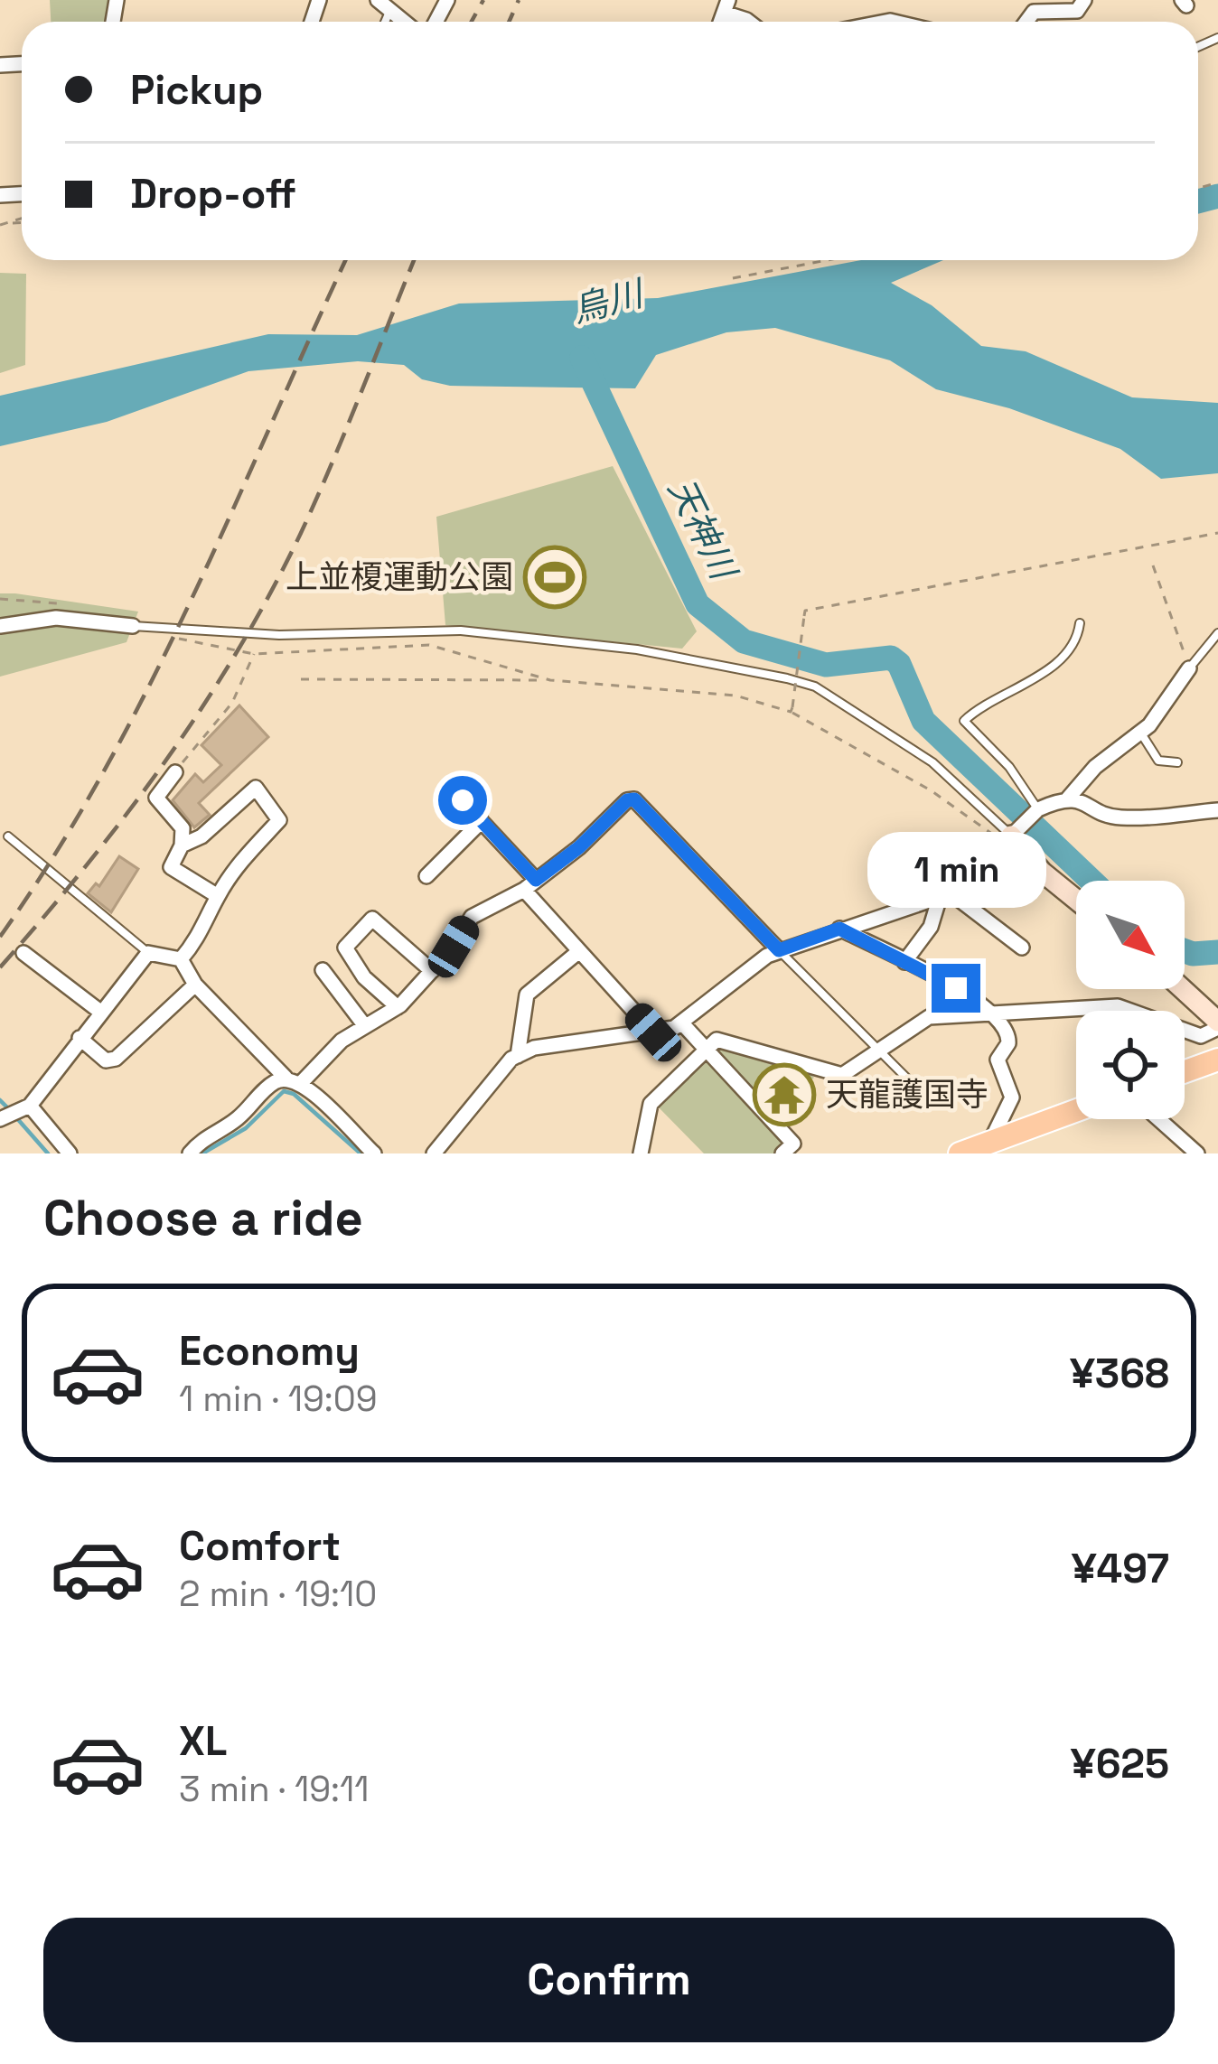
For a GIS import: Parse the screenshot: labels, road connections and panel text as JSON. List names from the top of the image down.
{
  "water": ["烏川", "天神川"],
  "places": {
    "sports": ["上並榎運動公園"],
    "temple": ["天龍護国寺"]
  },
  "north": "bottom right",
  "page": {
    "banner": ["Pickup", "Drop-off"],
    "bubble": "1 min",
    "heading": "Choose a ride",
    "list": [
      {
        "name": "Economy",
        "note": "1 min · 19:09",
        "value": "¥368"
      },
      {
        "name": "Comfort",
        "note": "2 min · 19:10",
        "value": "¥497"
      },
      {
        "name": "XL",
        "note": "3 min · 19:11",
        "value": "¥625"
      }
    ],
    "buttons": "Confirm"
  }
}
